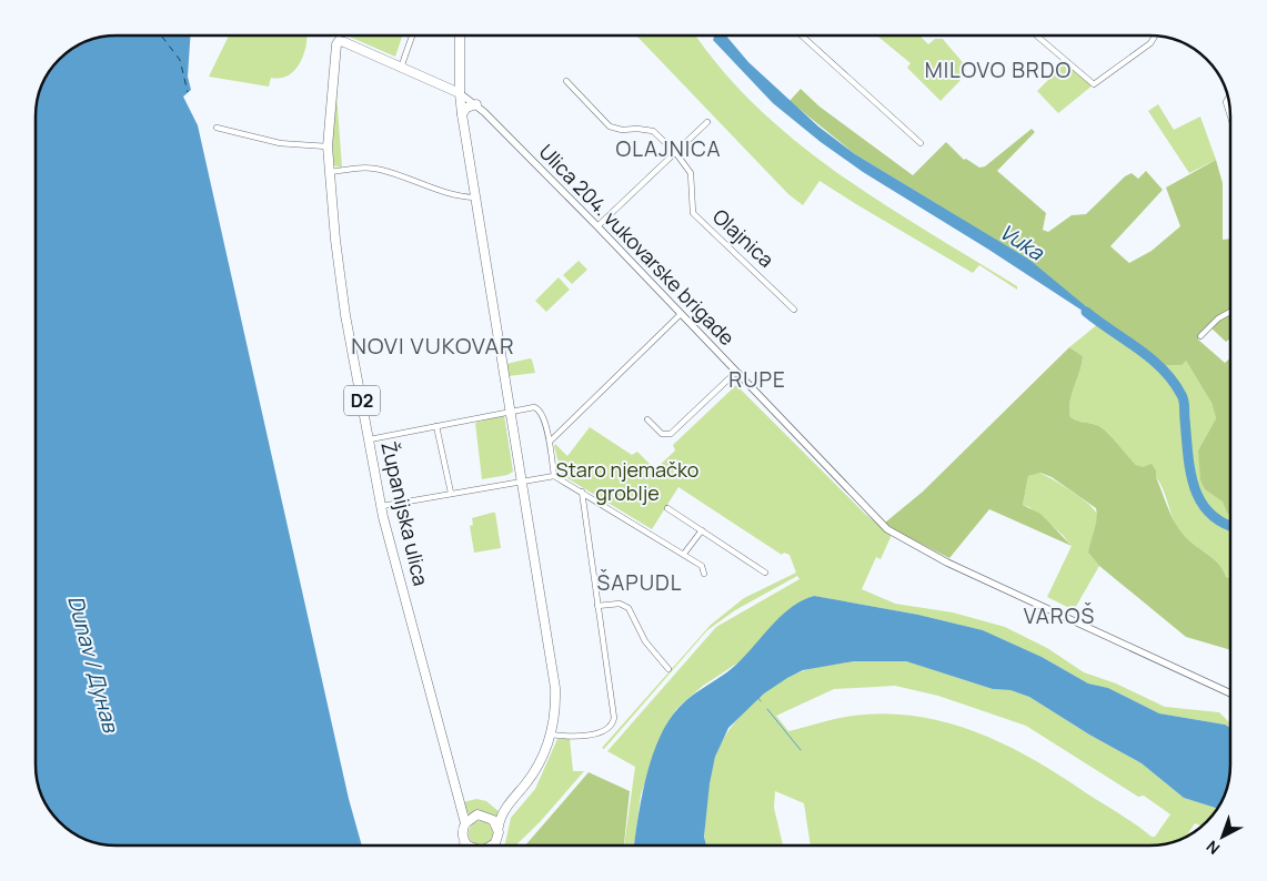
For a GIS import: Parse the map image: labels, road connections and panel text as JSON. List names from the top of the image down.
{
  "streets": {
    "main road": ["D2", "Županijska ulica"],
    "street": ["Olajnica", "Ulica 204. vukovarske brigade"]
  },
  "crossings": [
    ["D2", "Županijska ulica"]
  ],
  "districts": [
    "MILOVO BRDO",
    "OLAJNICA",
    "NOVI VUKOVAR",
    "RUPE",
    "ŠAPUDL",
    "VAROŠ"
  ],
  "water": ["Vuka", "Dunav / Дунав"],
  "parks": ["Staro njemačko groblje"],
  "north": "bottom left"
}
